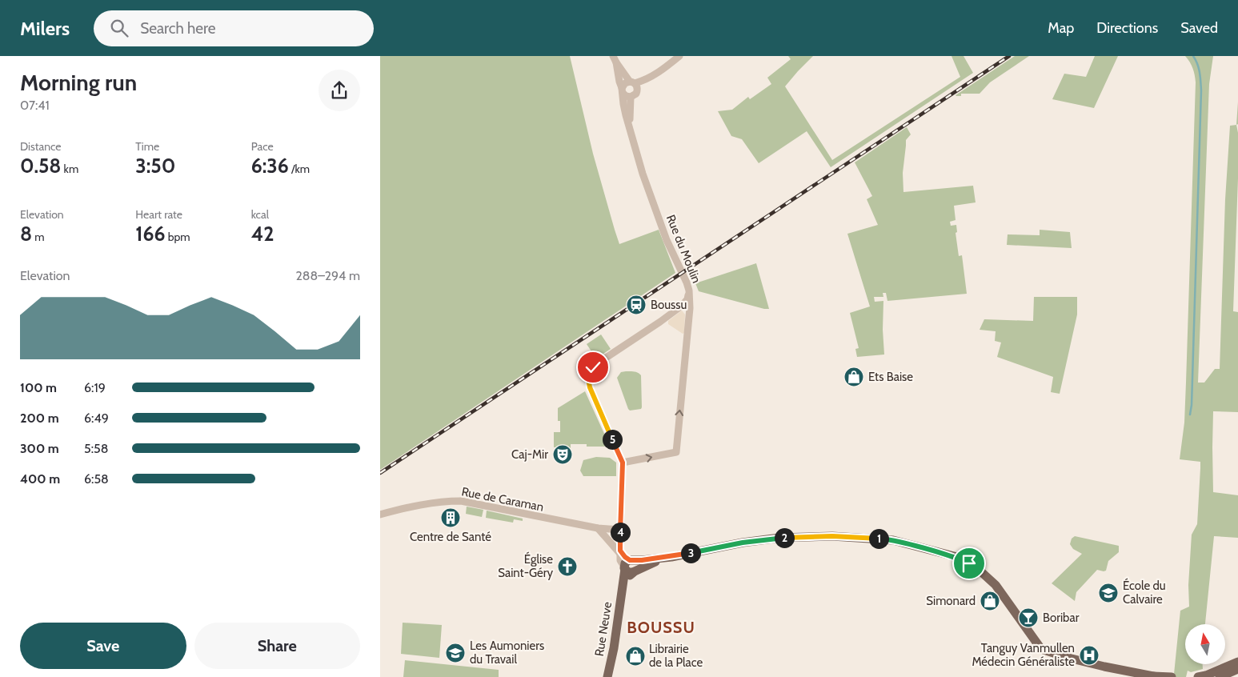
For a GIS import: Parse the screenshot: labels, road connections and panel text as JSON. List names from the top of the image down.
{
  "streets": {
    "main road": ["Rue Neuve"],
    "street": ["Rue du Moulin", "Rue de Caraman"]
  },
  "one_way": ["Rue du Moulin"],
  "districts": ["BOUSSU"],
  "places": {
    "station": ["Boussu"],
    "shop": ["Ets Baise", "Simonard", "Librairie de la Place"],
    "theatre": ["Caj-Mir"],
    "building": ["Centre de Santé"],
    "church": ["Église Saint-Géry"],
    "school or university": ["École du Calvaire", "Les Aumoniers du Travail"],
    "bar": ["Boribar"],
    "hospital": ["Tanguy Vanmullen Médecin Généraliste"]
  },
  "north": "top",
  "page": {
    "header": "Milers",
    "search": "Search here",
    "nav": ["Map", "Directions", "Saved"],
    "heading": ["Morning run", "07:41"],
    "stats": [
      ["Distance", "0.58 km"],
      ["Time", "3:50"],
      ["Pace", "6:36 /km"],
      ["Elevation", "8 m"],
      ["Heart rate", "166 bpm"],
      ["kcal", "42"]
    ],
    "chart": ["Elevation", "288–294 m"],
    "list": [
      {
        "name": "100 m",
        "note": "6:19"
      },
      {
        "name": "200 m",
        "note": "6:49"
      },
      {
        "name": "300 m",
        "note": "5:58"
      },
      {
        "name": "400 m",
        "note": "6:58"
      }
    ],
    "pins": [
      "5",
      "4",
      "2",
      "1",
      "3"
    ],
    "buttons": ["Save", "Share"]
  }
}
